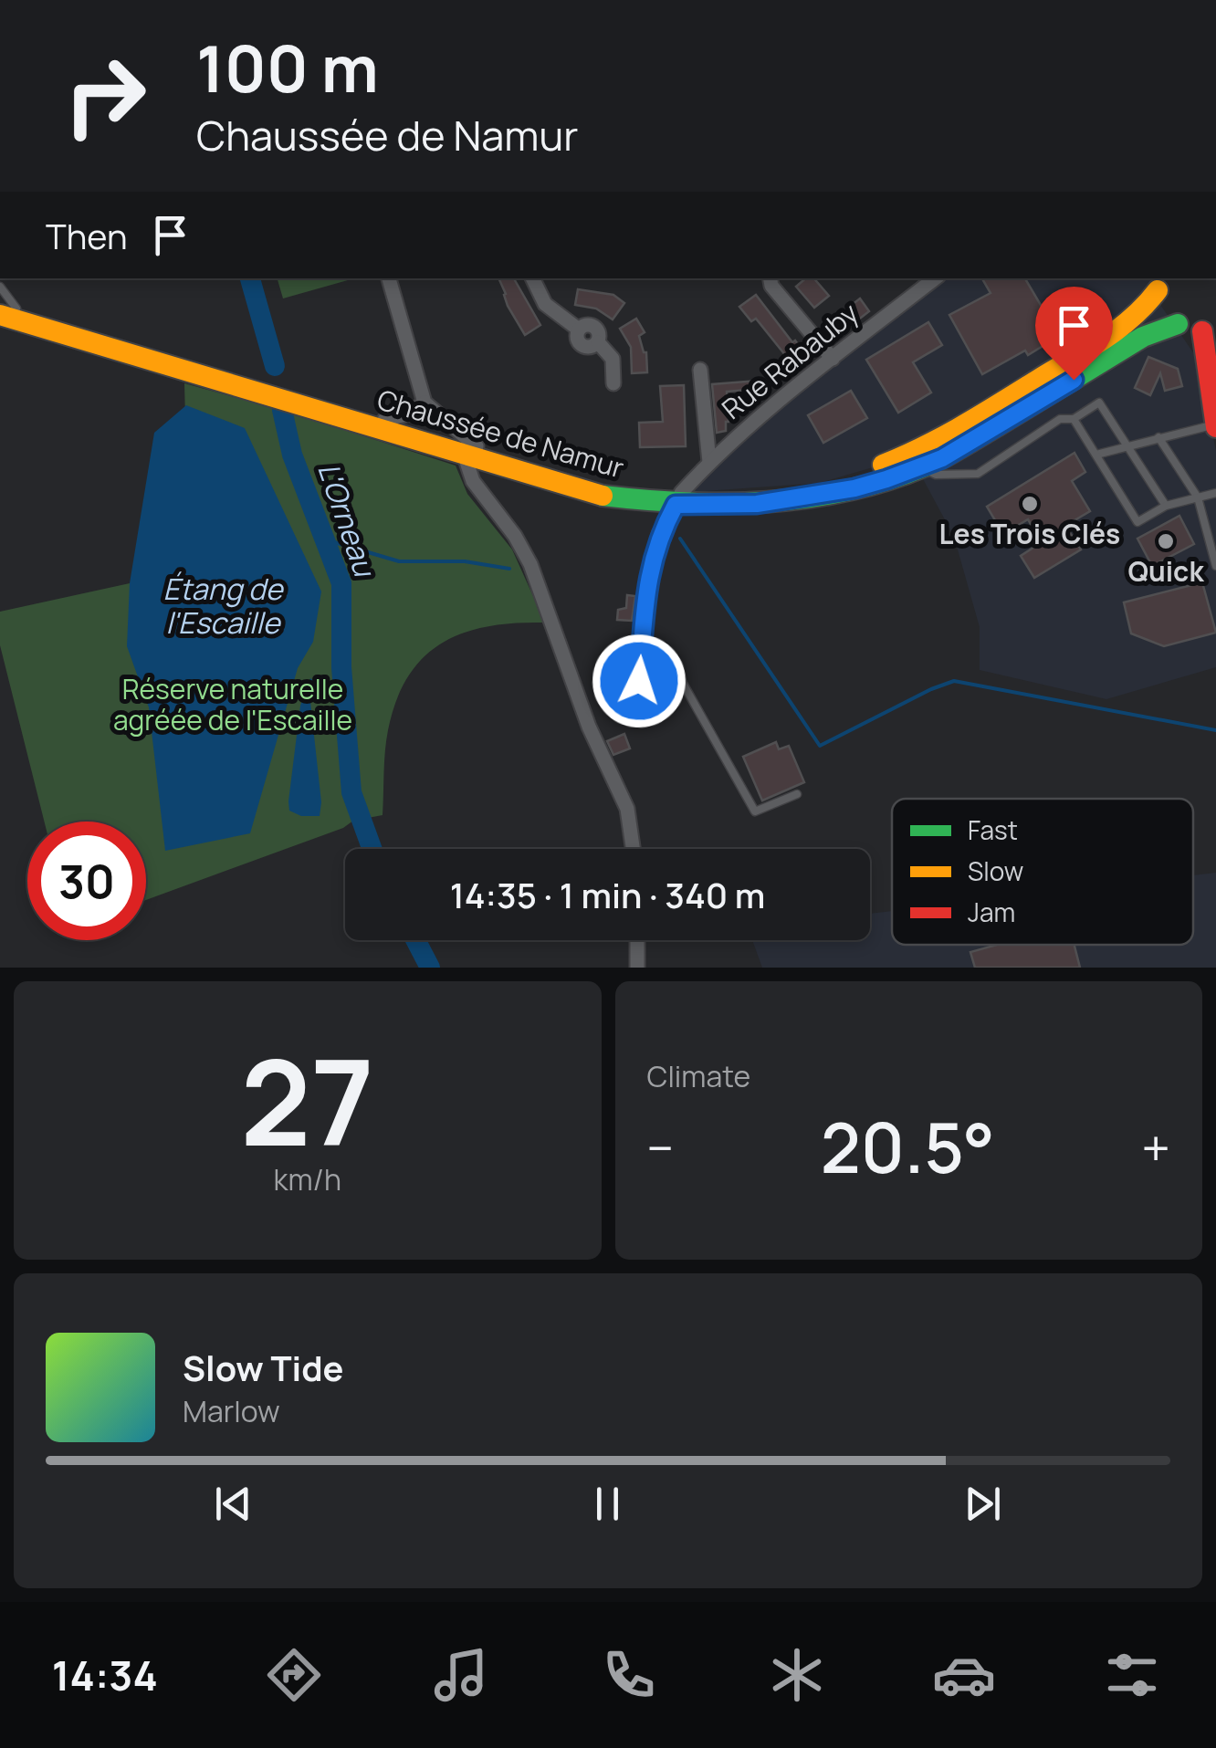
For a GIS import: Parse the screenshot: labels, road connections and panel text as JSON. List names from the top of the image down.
{
  "streets": {
    "main road": ["Chaussée de Namur"],
    "street": ["Rue Rabauby"]
  },
  "crossings": [
    ["Rue Rabauby", "Chaussée de Namur"]
  ],
  "water": ["L'Orneau", "Étang de l'Escaille"],
  "parks": ["Réserve naturelle agréée de l'Escaille"],
  "places": ["Les Trois Clés", "Quick"],
  "legend": ["Fast", "Slow", "Jam"],
  "page": {
    "turn": ["100 m", "Chaussée de Namur"],
    "then": "Then",
    "limit": "30",
    "trip": "14:35 · 1 min · 340 m",
    "tile": [
      ["27", "km/h"],
      "Climate"
    ],
    "heat": ["−", "20.5°", "+"],
    "song": ["Slow Tide", "Marlow"],
    "tabs": "14:34"
  }
}
